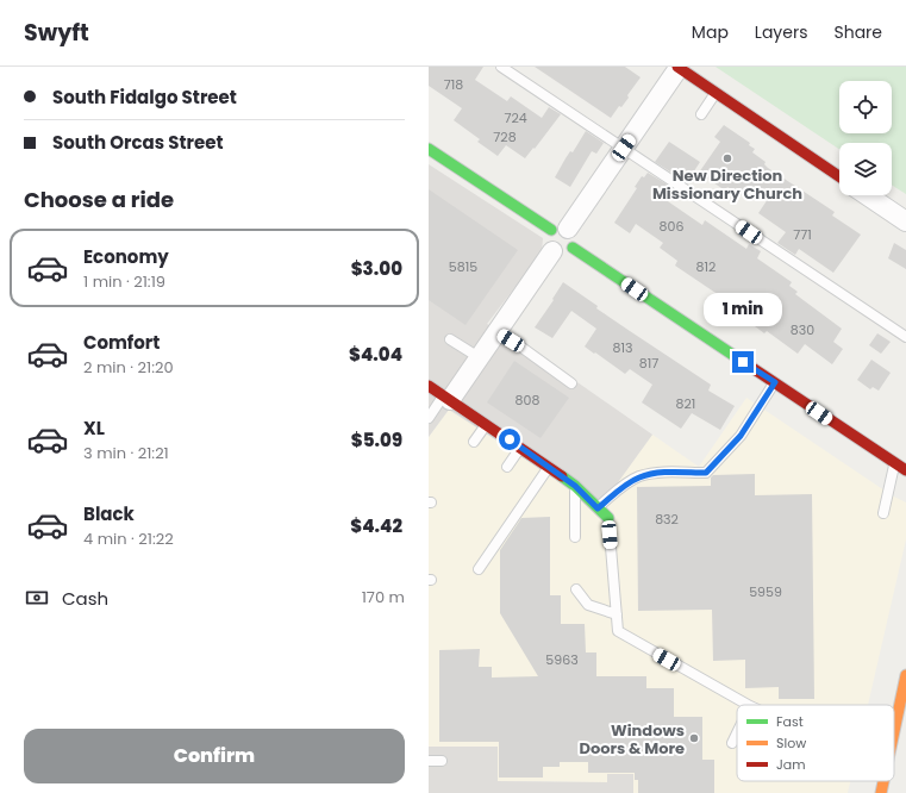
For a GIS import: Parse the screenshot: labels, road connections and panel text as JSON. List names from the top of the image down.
{
  "places": ["New Direction Missionary Church", "Windows Doors & More"],
  "house_numbers": [
    "718",
    "724",
    "728",
    "806",
    "771",
    "5815",
    "812",
    "830",
    "813",
    "817",
    "808",
    "821",
    "832",
    "5959",
    "5963"
  ],
  "legend": ["Fast", "Slow", "Jam"],
  "page": {
    "header": "Swyft",
    "nav": ["Map", "Layers", "Share"],
    "banner": ["South Fidalgo Street", "South Orcas Street"],
    "heading": "Choose a ride",
    "list": [
      {
        "name": "Economy",
        "note": "1 min · 21:19",
        "value": "$3.00"
      },
      {
        "name": "Comfort",
        "note": "2 min · 21:20",
        "value": "$4.04"
      },
      {
        "name": "XL",
        "note": "3 min · 21:21",
        "value": "$5.09"
      },
      {
        "name": "Black",
        "note": "4 min · 21:22",
        "value": "$4.42"
      }
    ],
    "bubble": "1 min",
    "pay": ["Cash", "170 m"],
    "buttons": "Confirm"
  }
}
